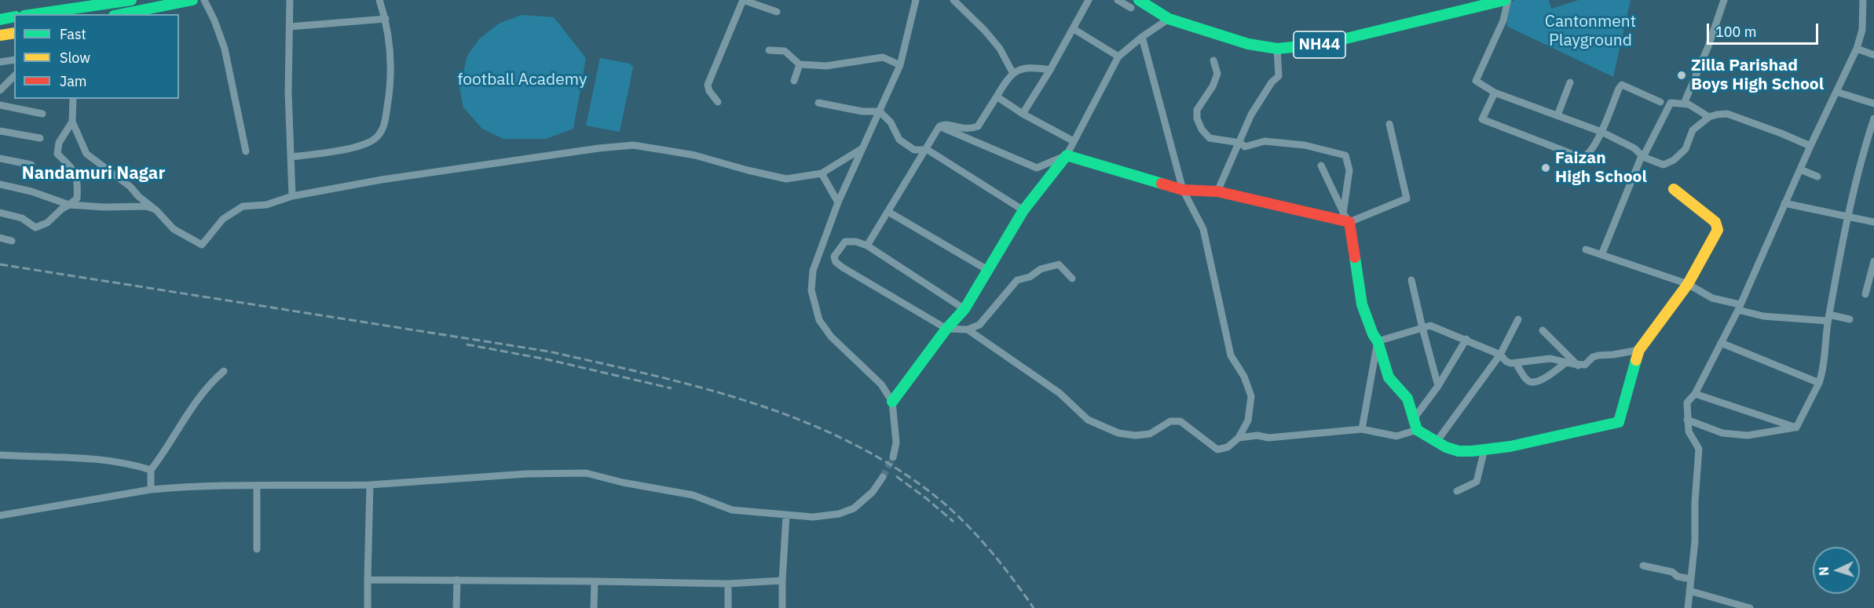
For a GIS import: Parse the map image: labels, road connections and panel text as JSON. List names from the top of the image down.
{
  "streets": {
    "main road": ["NH44"]
  },
  "districts": ["Nandamuri Nagar"],
  "parks": ["Cantonment Playground", "football Academy"],
  "places": ["Zilla Parishad Boys High School", "Faizan High School"],
  "legend": ["Fast", "Slow", "Jam"],
  "scale_bar": "100 m",
  "north": "left"
}
